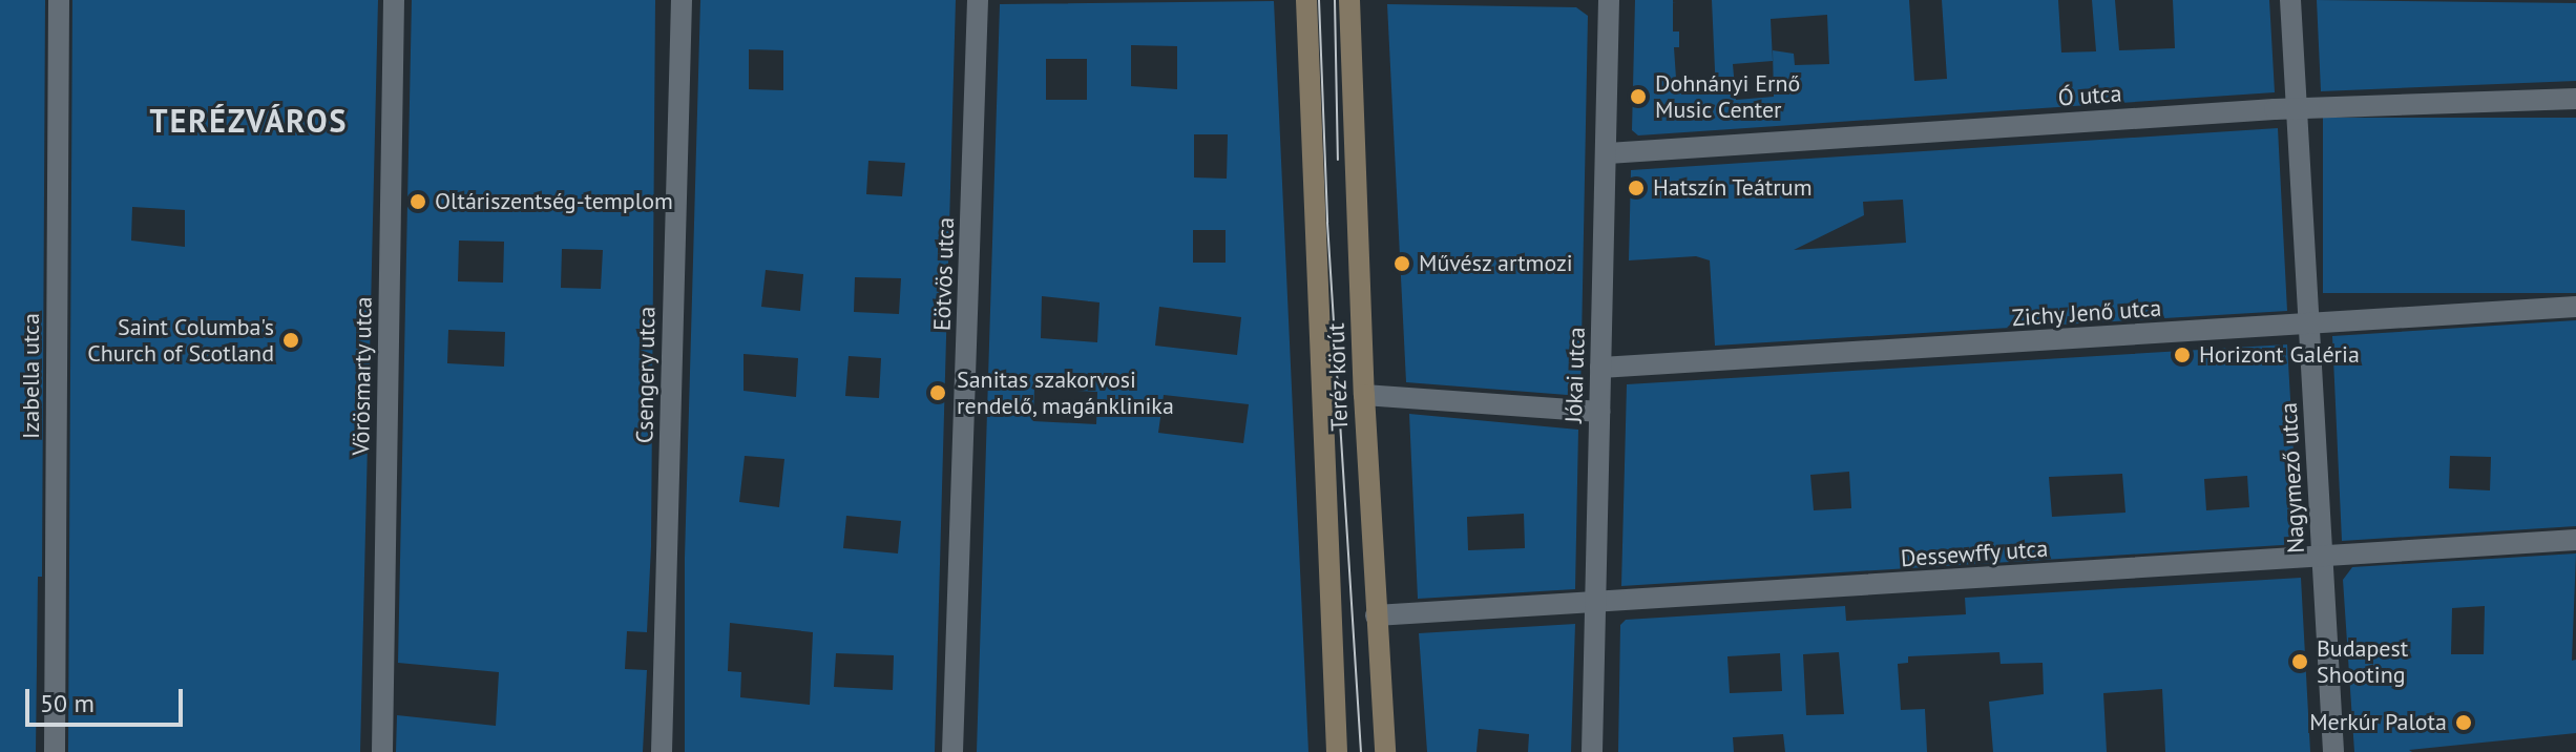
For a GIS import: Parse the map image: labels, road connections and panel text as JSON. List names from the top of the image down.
{
  "streets": {
    "main road": ["Teréz körút"],
    "street": [
      "Ó utca",
      "Eötvös utca",
      "Zichy Jenő utca",
      "Csengery utca",
      "Jókai utca",
      "Izabella utca",
      "Vörösmarty utca",
      "Nagymező utca",
      "Dessewffy utca"
    ]
  },
  "crossings": [
    ["Ó utca", "Jókai utca"],
    ["Ó utca", "Nagymező utca"],
    ["Zichy Jenő utca", "Jókai utca"],
    ["Zichy Jenő utca", "Nagymező utca"],
    ["Jókai utca", "Dessewffy utca"],
    ["Teréz körút", "Dessewffy utca"],
    ["Nagymező utca", "Dessewffy utca"]
  ],
  "districts": ["TERÉZVÁROS"],
  "places": [
    "Dohnányi Ernő Music Center",
    "Hatszín Teátrum",
    "Oltáriszentség-templom",
    "Művész artmozi",
    "Saint Columba's Church of Scotland",
    "Horizont Galéria",
    "Sanitas szakorvosi rendelő, magánklinika",
    "Budapest Shooting",
    "Merkúr Palota"
  ],
  "scale_bar": "50 m"
}
